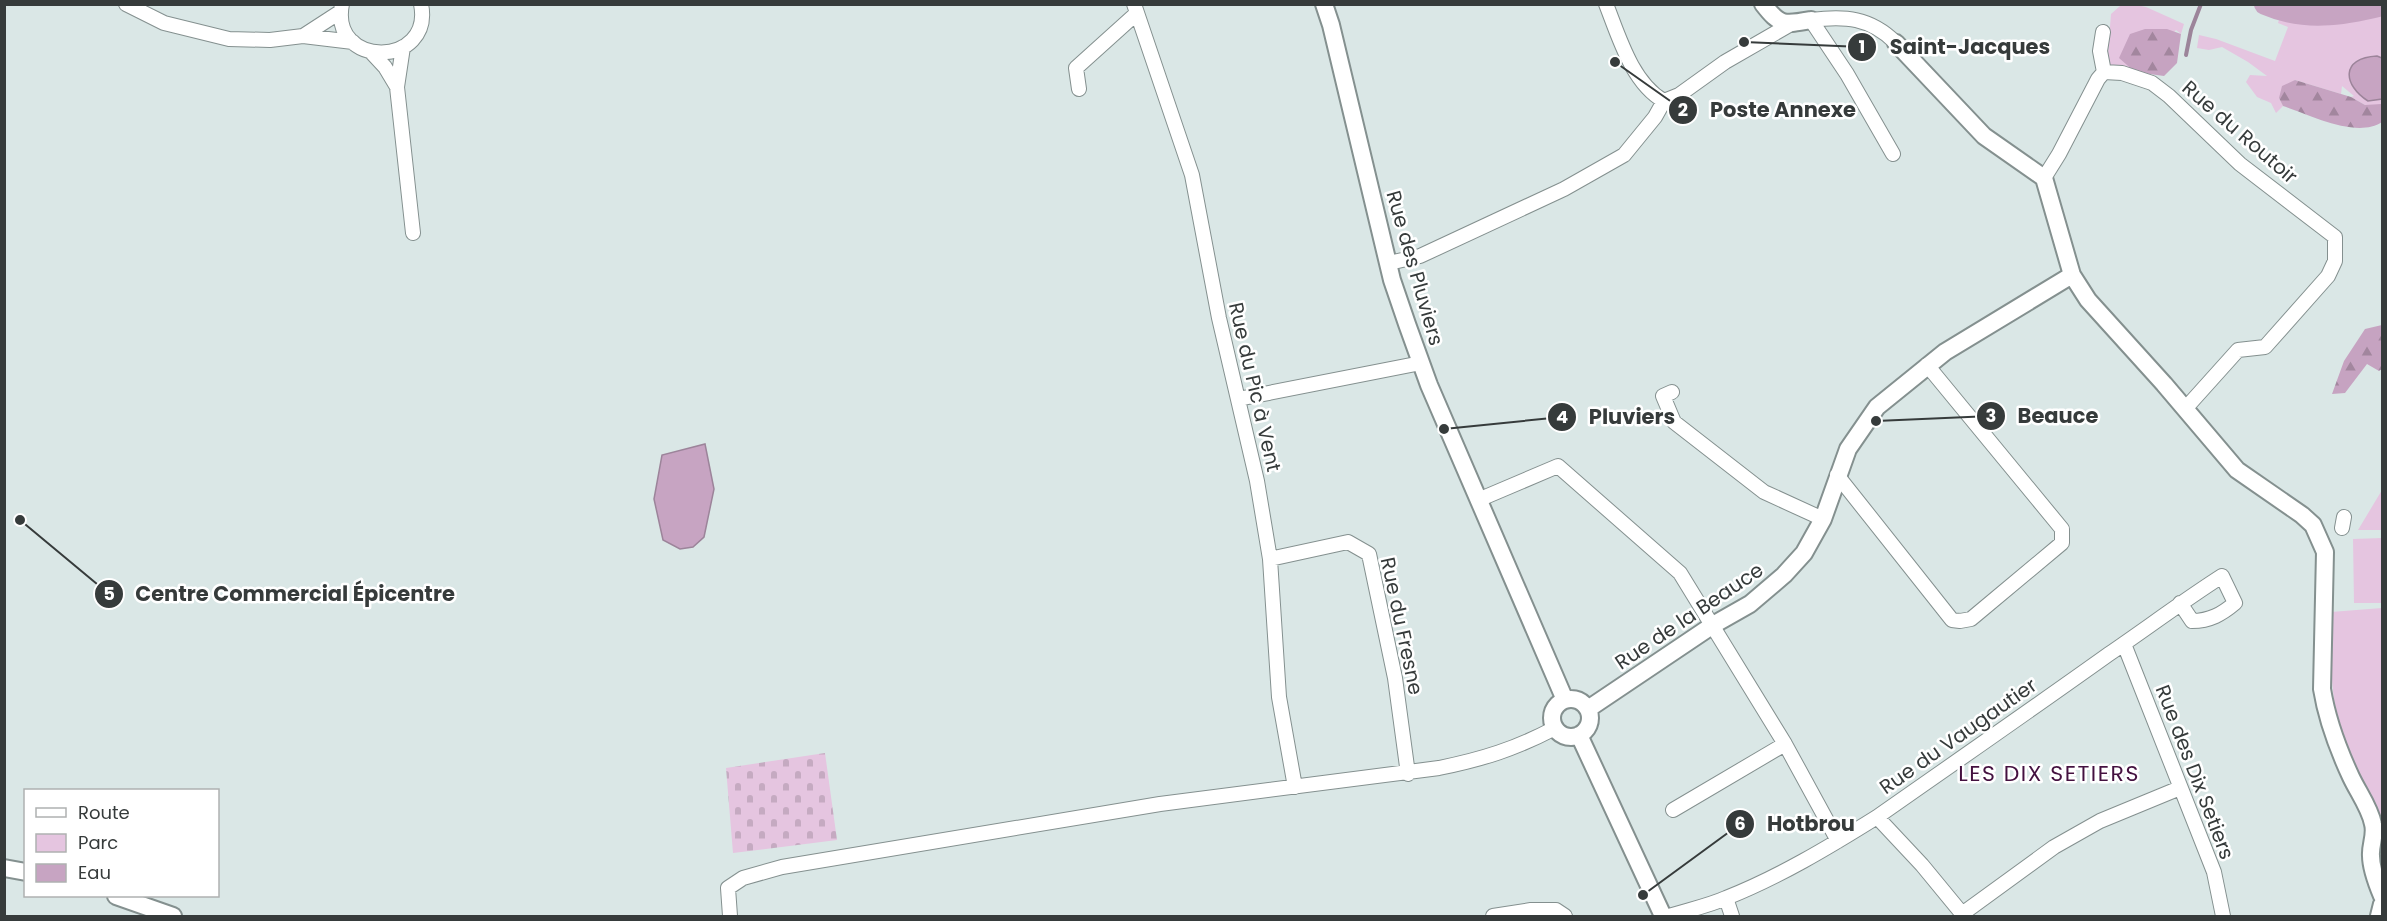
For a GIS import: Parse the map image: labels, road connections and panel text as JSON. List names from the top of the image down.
{
  "streets": {
    "street": [
      "Rue du Routoir",
      "Rue des Pluviers",
      "Rue du Pic à Vent",
      "Rue de la Beauce",
      "Rue du Fresne",
      "Rue du Vaugautier",
      "Rue des Dix Setiers"
    ]
  },
  "crossings": [
    ["Rue des Pluviers", "Rue de la Beauce"],
    ["Rue du Pic à Vent", "Rue du Fresne"],
    ["Rue du Vaugautier", "Rue des Dix Setiers"]
  ],
  "districts": ["LES DIX SETIERS"],
  "places": [
    "Saint-Jacques",
    "Poste Annexe",
    "Beauce",
    "Pluviers",
    "Centre Commercial Épicentre",
    "Hotbrou"
  ],
  "legend": ["Route", "Parc", "Eau"]
}
